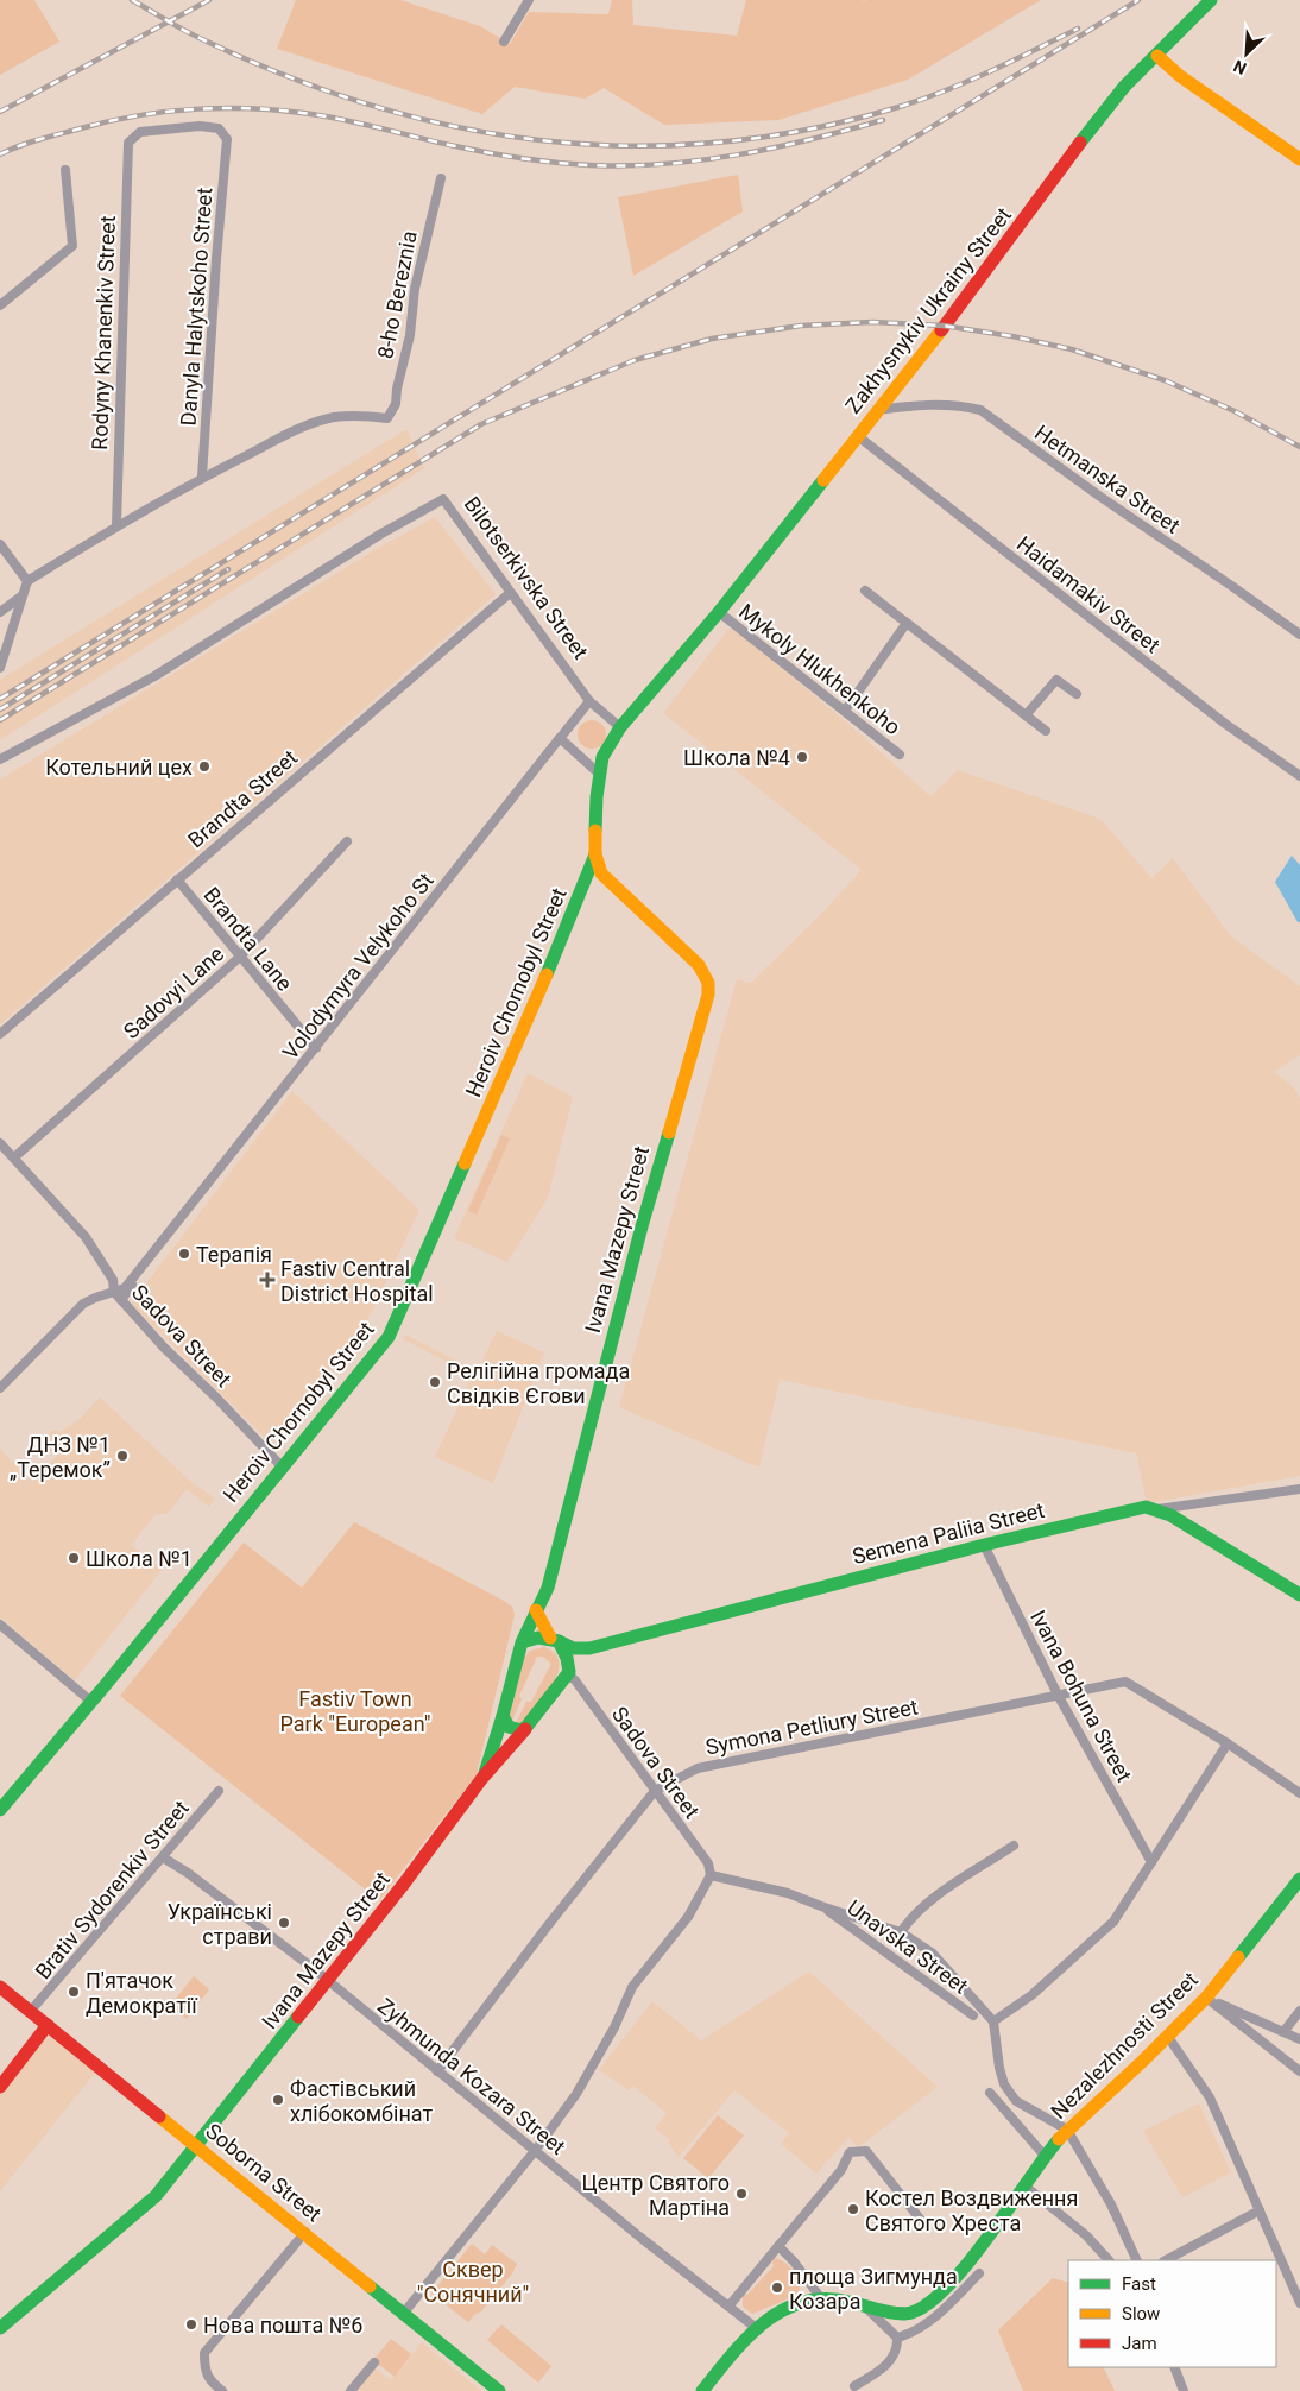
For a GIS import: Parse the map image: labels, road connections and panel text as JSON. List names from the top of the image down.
{
  "streets": {
    "street": [
      "8-ho Bereznia",
      "Danyla Halytskoho Street",
      "Zakhysnykiv Ukrainy Street",
      "Rodyny Khanenkiv Street",
      "Hetmanska Street",
      "Bilotserkivska Street",
      "Haidamakiv Street",
      "Mykoly Hlukhenkoho",
      "Brandta Street",
      "Brandta Lane",
      "Volodymyra Velykoho St",
      "Sadovyi Lane",
      "Heroiv Chornobyl Street",
      "Ivana Mazepy Street",
      "Sadova Street",
      "Semena Paliia Street",
      "Ivana Bohuna Street",
      "Symona Petliury Street",
      "Brativ Sydorenkiv Street",
      "Unavska Street",
      "Nezalezhnosti Street",
      "Zyhmunda Kozara Street",
      "Soborna Street"
    ]
  },
  "crossings": [
    ["8-ho Bereznia", "Danyla Halytskoho Street"],
    ["Danyla Halytskoho Street", "Rodyny Khanenkiv Street"],
    ["Zakhysnykiv Ukrainy Street", "Hetmanska Street"],
    ["Zakhysnykiv Ukrainy Street", "Bilotserkivska Street"],
    ["Zakhysnykiv Ukrainy Street", "Haidamakiv Street"],
    ["Zakhysnykiv Ukrainy Street", "Mykoly Hlukhenkoho"],
    ["Bilotserkivska Street", "Brandta Street"],
    ["Bilotserkivska Street", "Volodymyra Velykoho St"],
    ["Brandta Street", "Brandta Lane"],
    ["Brandta Lane", "Volodymyra Velykoho St"],
    ["Brandta Lane", "Sadovyi Lane"],
    ["Volodymyra Velykoho St", "Sadova Street"],
    ["Sadovyi Lane", "Sadova Street"],
    ["Heroiv Chornobyl Street", "Ivana Mazepy Street"],
    ["Heroiv Chornobyl Street", "Sadova Street"],
    ["Ivana Mazepy Street", "Sadova Street"],
    ["Ivana Mazepy Street", "Zyhmunda Kozara Street"],
    ["Ivana Mazepy Street", "Soborna Street"],
    ["Sadova Street", "Symona Petliury Street"],
    ["Sadova Street", "Unavska Street"],
    ["Semena Paliia Street", "Ivana Bohuna Street"],
    ["Ivana Bohuna Street", "Symona Petliury Street"],
    ["Symona Petliury Street", "Zyhmunda Kozara Street"],
    ["Brativ Sydorenkiv Street", "Zyhmunda Kozara Street"],
    ["Brativ Sydorenkiv Street", "Soborna Street"]
  ],
  "parks": ["Fastiv Town Park \"European\"", "Сквер \"Сонячний\""],
  "places": {
    "other": [
      "Школа №4",
      "Котельний цех",
      "Терапія",
      "Релігійна громада Свідків Єгови",
      "ДНЗ №1 „Теремок”",
      "Школа №1",
      "Українські страви",
      "П'ятачок Демократії",
      "Фастівський хлібокомбінат",
      "Центр Святого Мартіна",
      "Костел Воздвиження Святого Хреста",
      "площа Зигмунда Козара",
      "Нова пошта №6"
    ],
    "health": ["Fastiv Central District Hospital"]
  },
  "legend": ["Fast", "Slow", "Jam"],
  "north": "bottom left"
}
